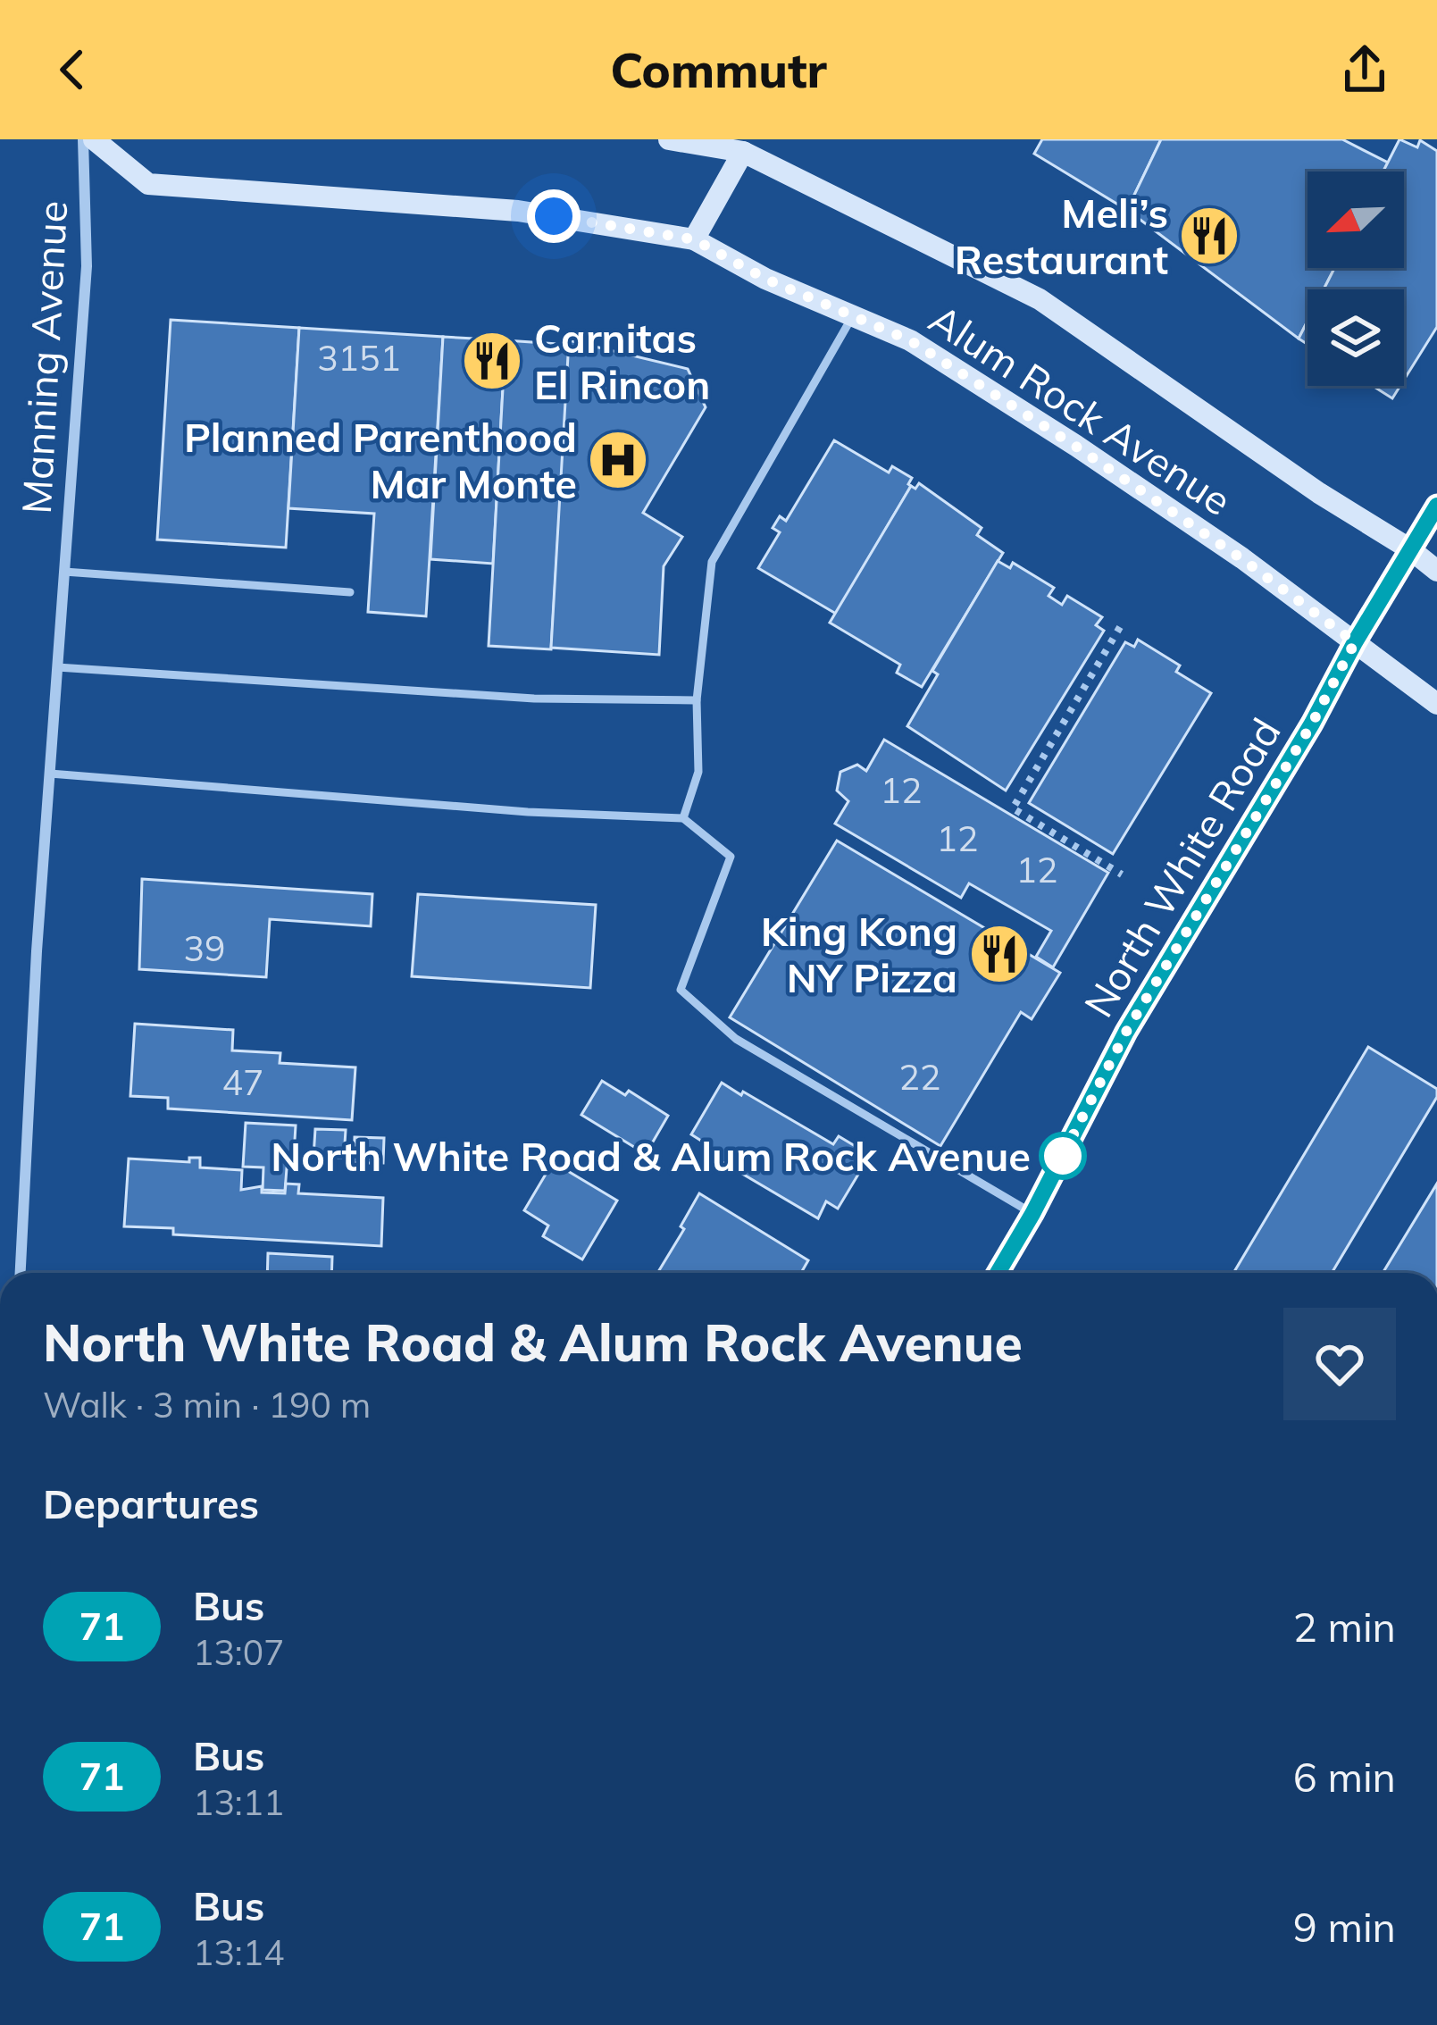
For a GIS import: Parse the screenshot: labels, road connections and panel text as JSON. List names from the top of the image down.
{
  "streets": {
    "main road": ["Alum Rock Avenue", "North White Road"],
    "street": ["Manning Avenue"]
  },
  "crossings": [
    ["Alum Rock Avenue", "North White Road"]
  ],
  "places": {
    "restaurant": ["Meli’s Restaurant", "Carnitas El Rincon", "King Kong NY Pizza"],
    "hospital": ["Planned Parenthood Mar Monte"],
    "other": ["North White Road & Alum Rock Avenue"]
  },
  "lines": ["bus line 71"],
  "house_numbers": [
    "3151",
    "12",
    "12",
    "12",
    "39",
    "22",
    "47"
  ],
  "north": "bottom left",
  "page": {
    "header": "Commutr",
    "heading": [
      ["North White Road & Alum Rock Avenue", "Walk · 3 min · 190 m"],
      "Departures"
    ],
    "list": [
      {
        "mark": "71",
        "name": "Bus",
        "note": "13:07",
        "value": "2 min"
      },
      {
        "mark": "71",
        "name": "Bus",
        "note": "13:11",
        "value": "6 min"
      },
      {
        "mark": "71",
        "name": "Bus",
        "note": "13:14",
        "value": "9 min"
      }
    ]
  }
}
